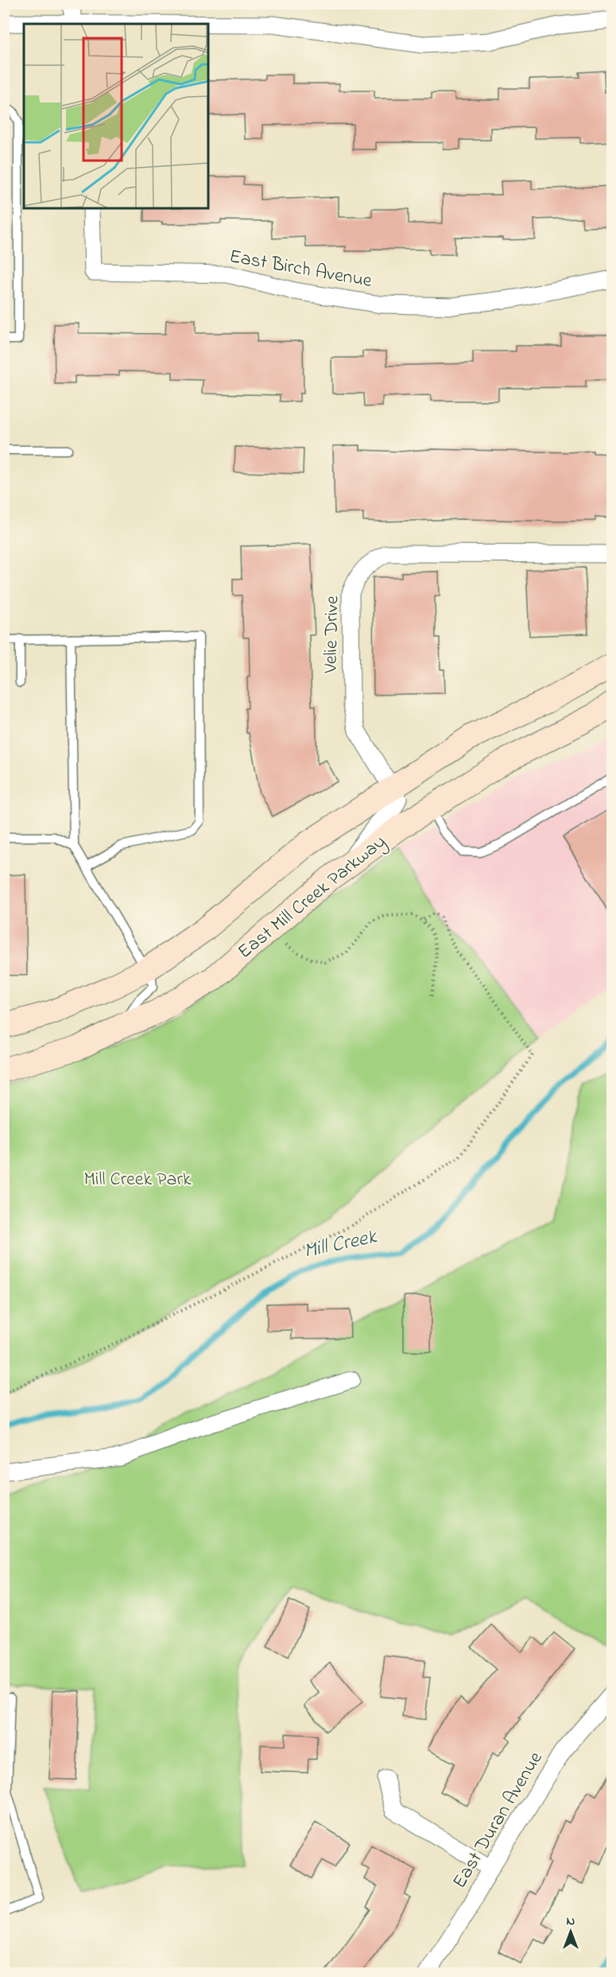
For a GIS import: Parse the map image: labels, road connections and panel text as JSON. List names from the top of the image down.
{
  "streets": {
    "street": [
      "East Birch Avenue",
      "Velie Drive",
      "East Mill Creek Parkway",
      "East Duran Avenue"
    ]
  },
  "crossings": [
    ["Velie Drive", "East Mill Creek Parkway"]
  ],
  "water": ["Mill Creek"],
  "parks": ["Mill Creek Park"],
  "north": "top"
}
